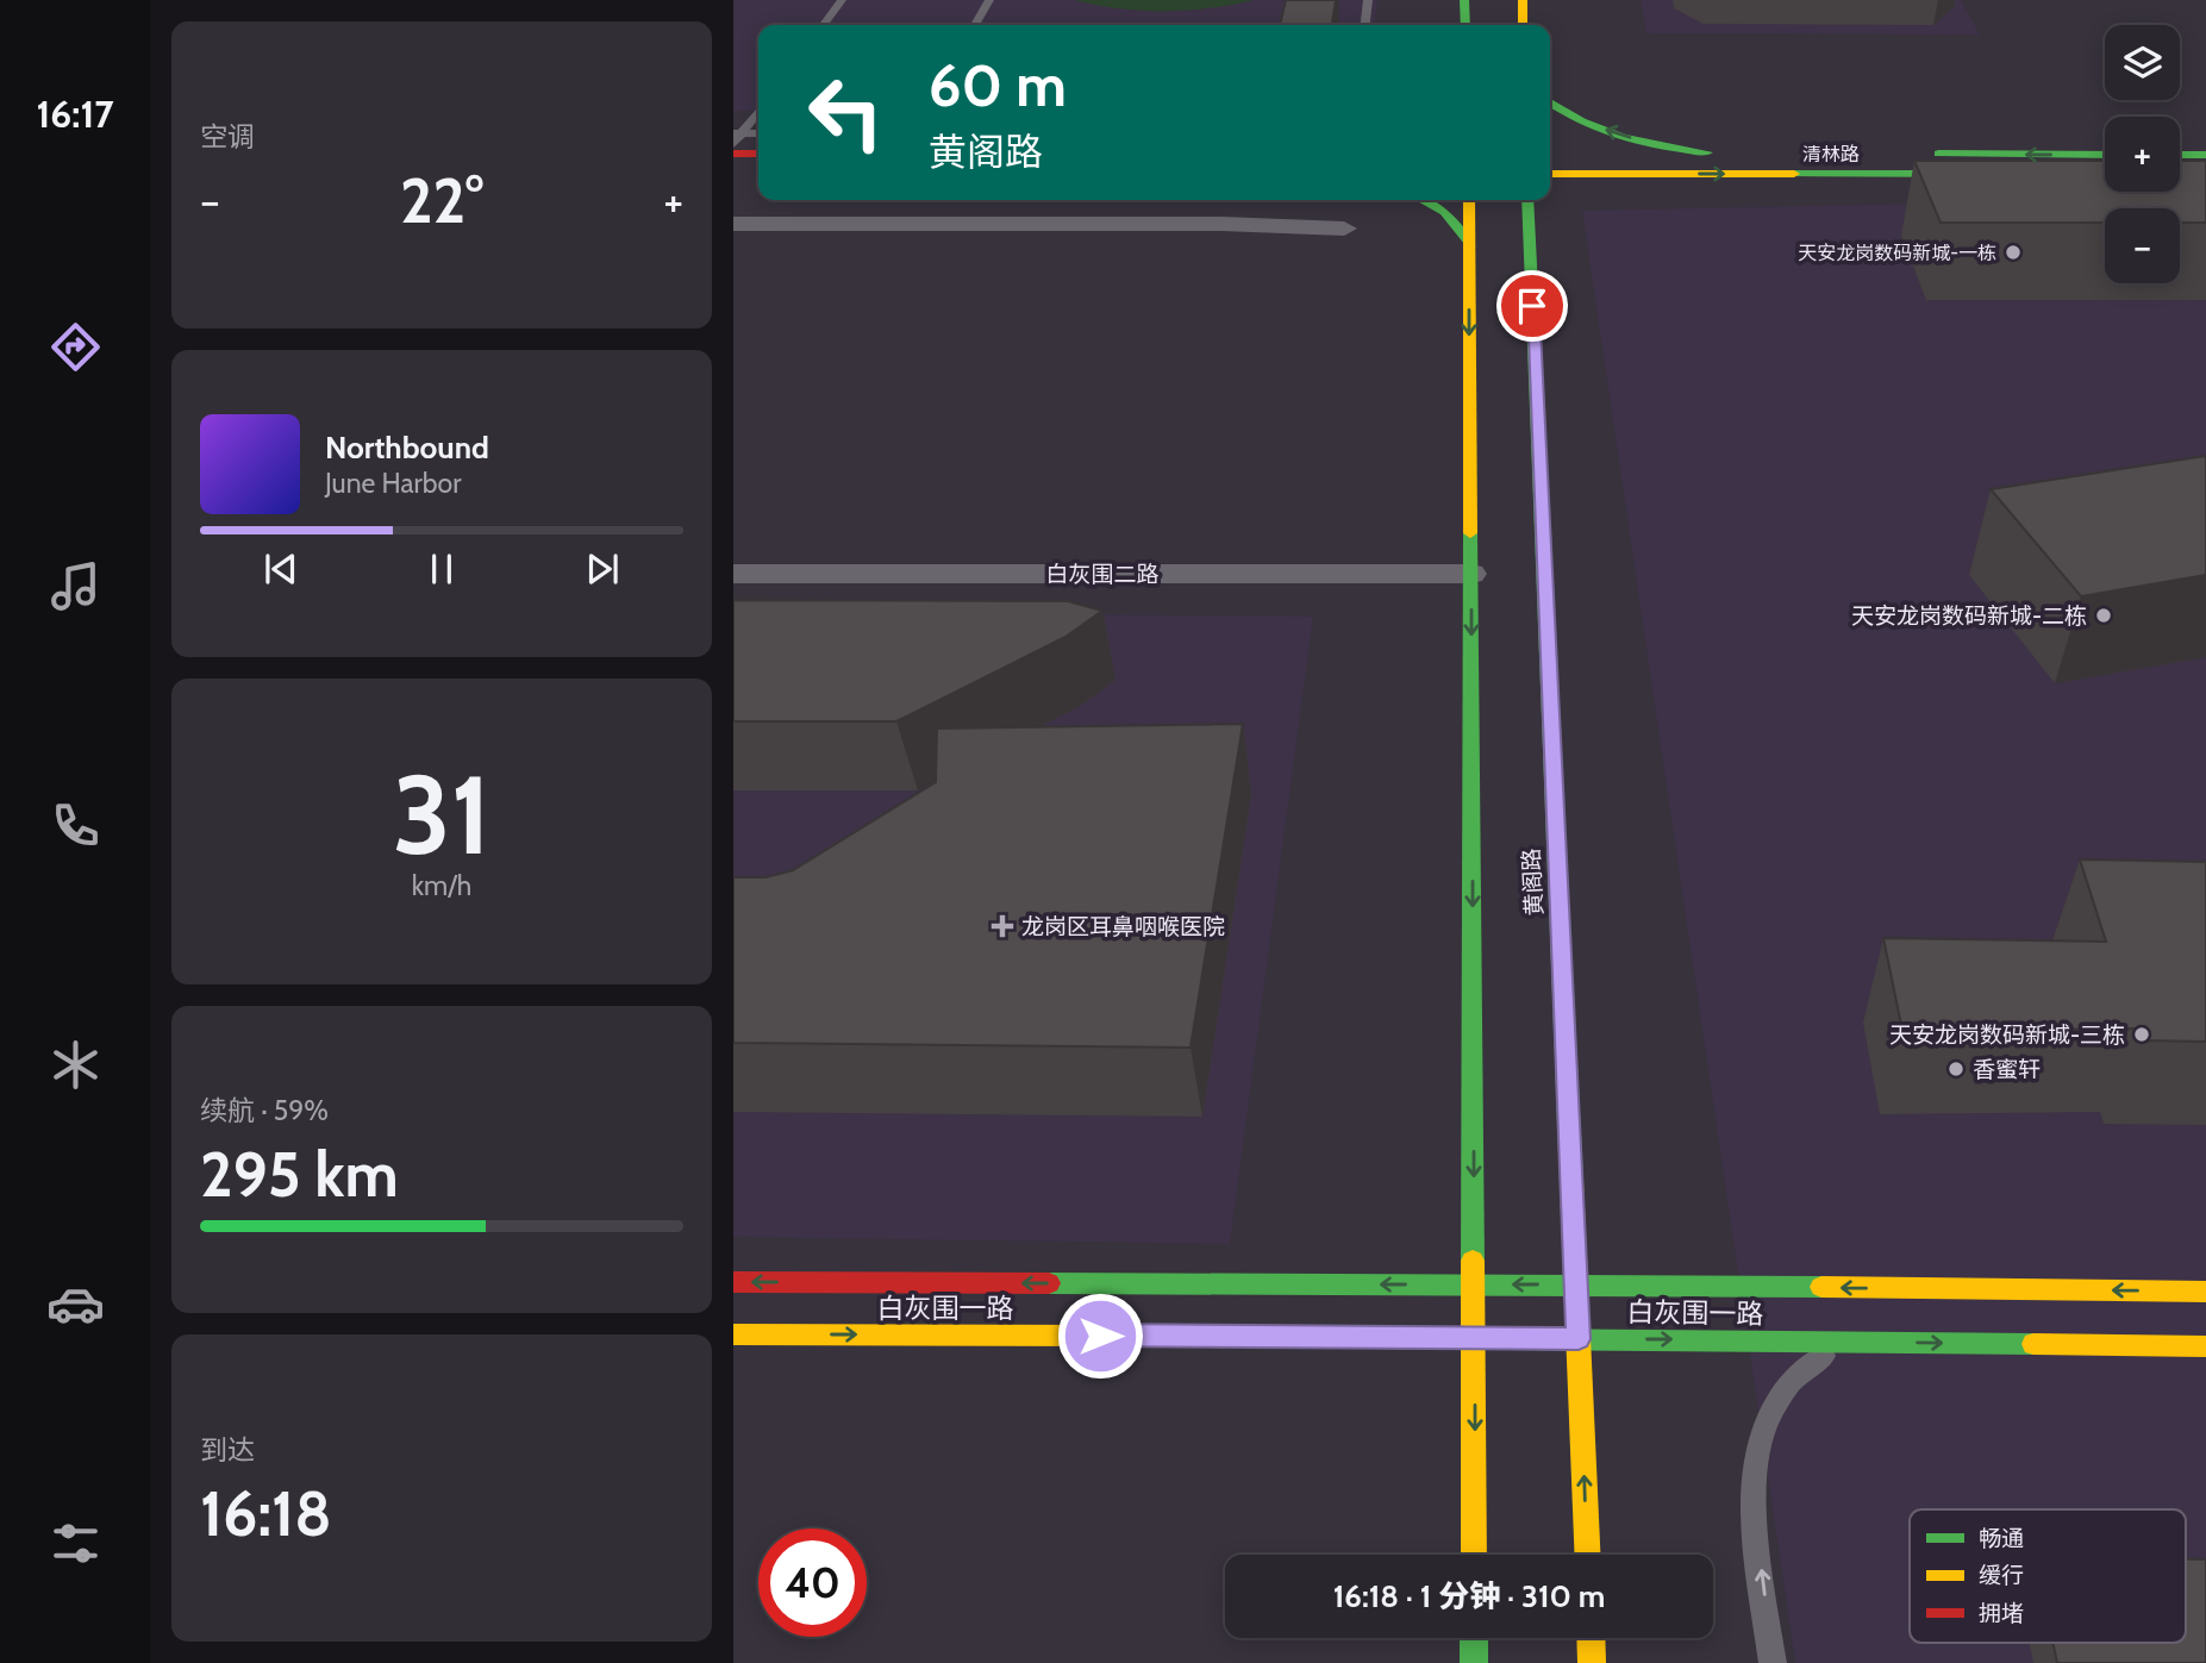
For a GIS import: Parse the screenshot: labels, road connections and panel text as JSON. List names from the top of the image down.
{
  "streets": {
    "main road": ["清林路", "黄阁路", "白灰围一路"],
    "street": ["白灰围二路"]
  },
  "crossings": [
    ["黄阁路", "白灰围一路"]
  ],
  "places": {
    "other": [
      "天安龙岗数码新城-一栋",
      "天安龙岗数码新城-二栋",
      "天安龙岗数码新城-三栋",
      "香蜜轩"
    ],
    "health": ["龙岗区耳鼻咽喉医院"]
  },
  "legend": ["畅通", "缓行", "拥堵"],
  "page": {
    "tabs": "16:17",
    "tile": [
      "空调",
      ["31", "km/h"],
      ["续航 · 59%", "295 km"],
      ["到达", "16:18"]
    ],
    "map_buttons": ["+", "−"],
    "turn": ["60 m", "黄阁路"],
    "heat": ["−", "22°", "+"],
    "song": ["Northbound", "June Harbor"],
    "limit": "40",
    "trip": "16:18 · 1 分钟 · 310 m"
  }
}
